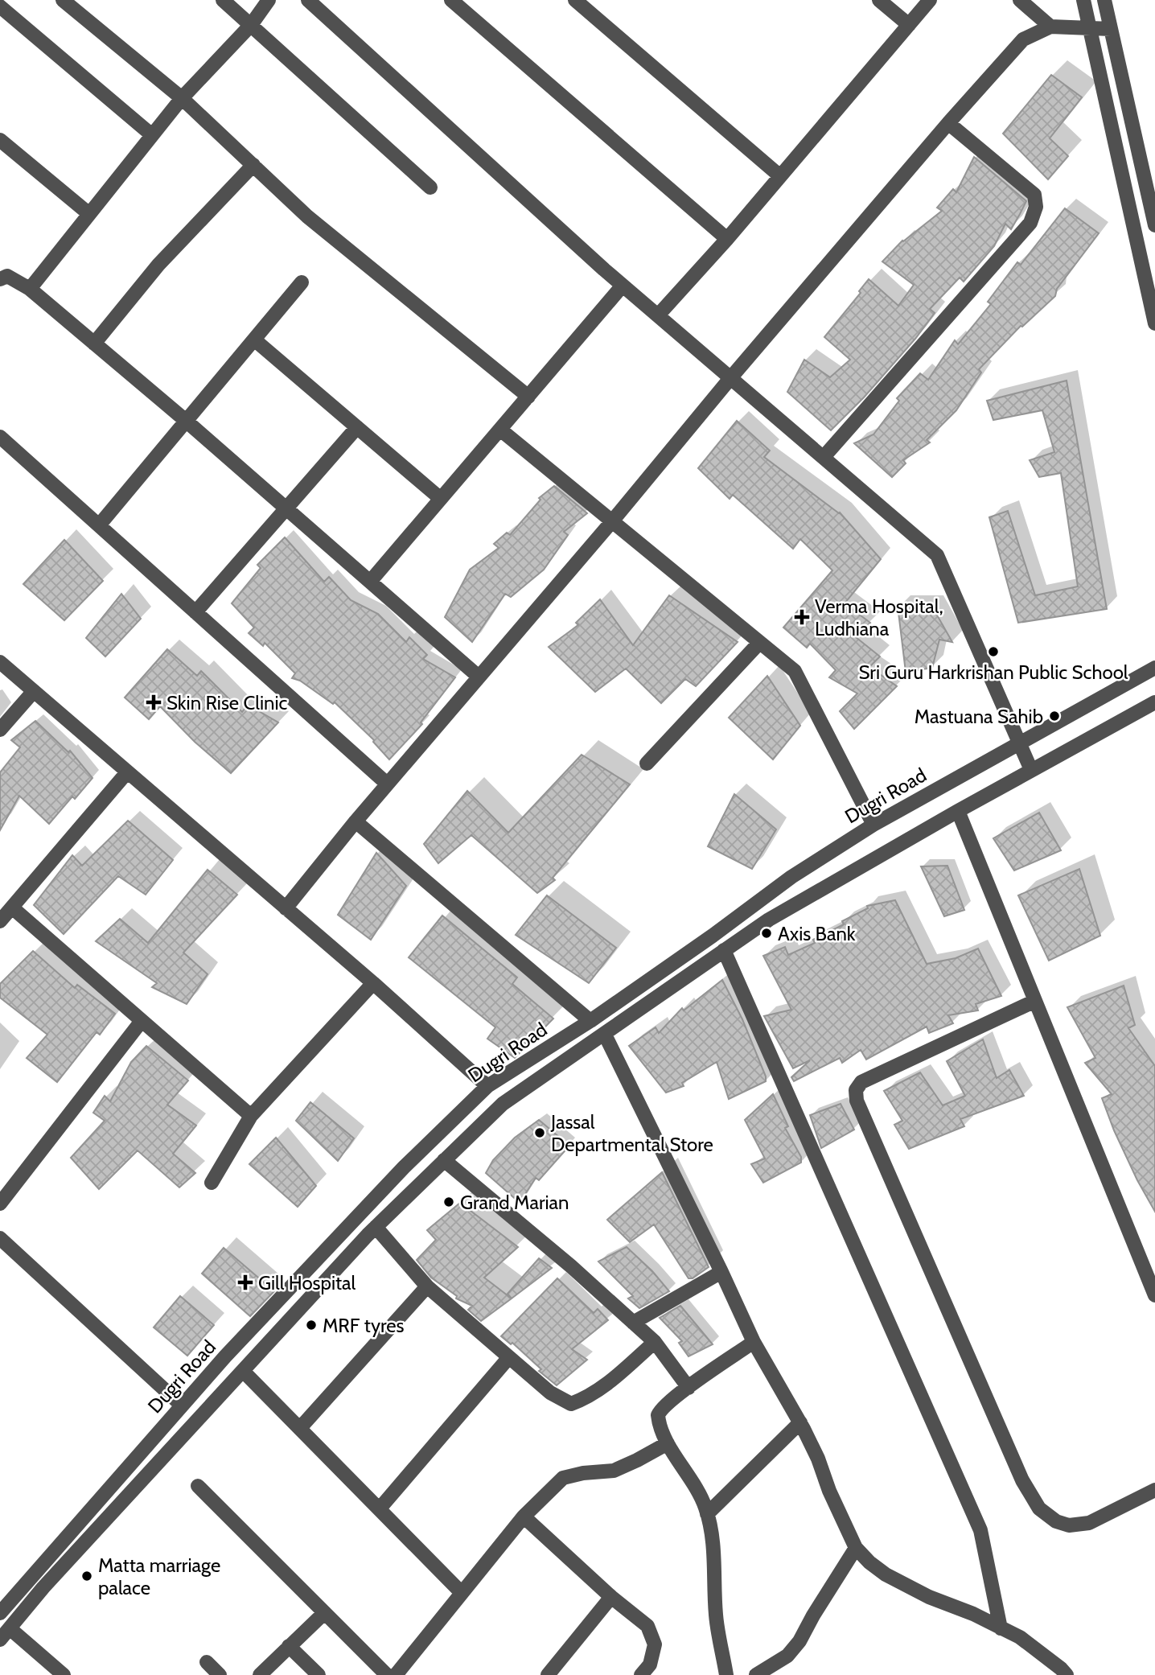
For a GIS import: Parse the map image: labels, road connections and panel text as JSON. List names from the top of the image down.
{
  "streets": {
    "street": ["Dugri Road"]
  },
  "places": {
    "health": ["Verma Hospital, Ludhiana", "Skin Rise Clinic", "Gill Hospital"],
    "other": [
      "Sri Guru Harkrishan Public School",
      "Mastuana Sahib",
      "Axis Bank",
      "Jassal Departmental Store",
      "Grand Marian",
      "MRF tyres",
      "Matta marriage palace"
    ]
  }
}
